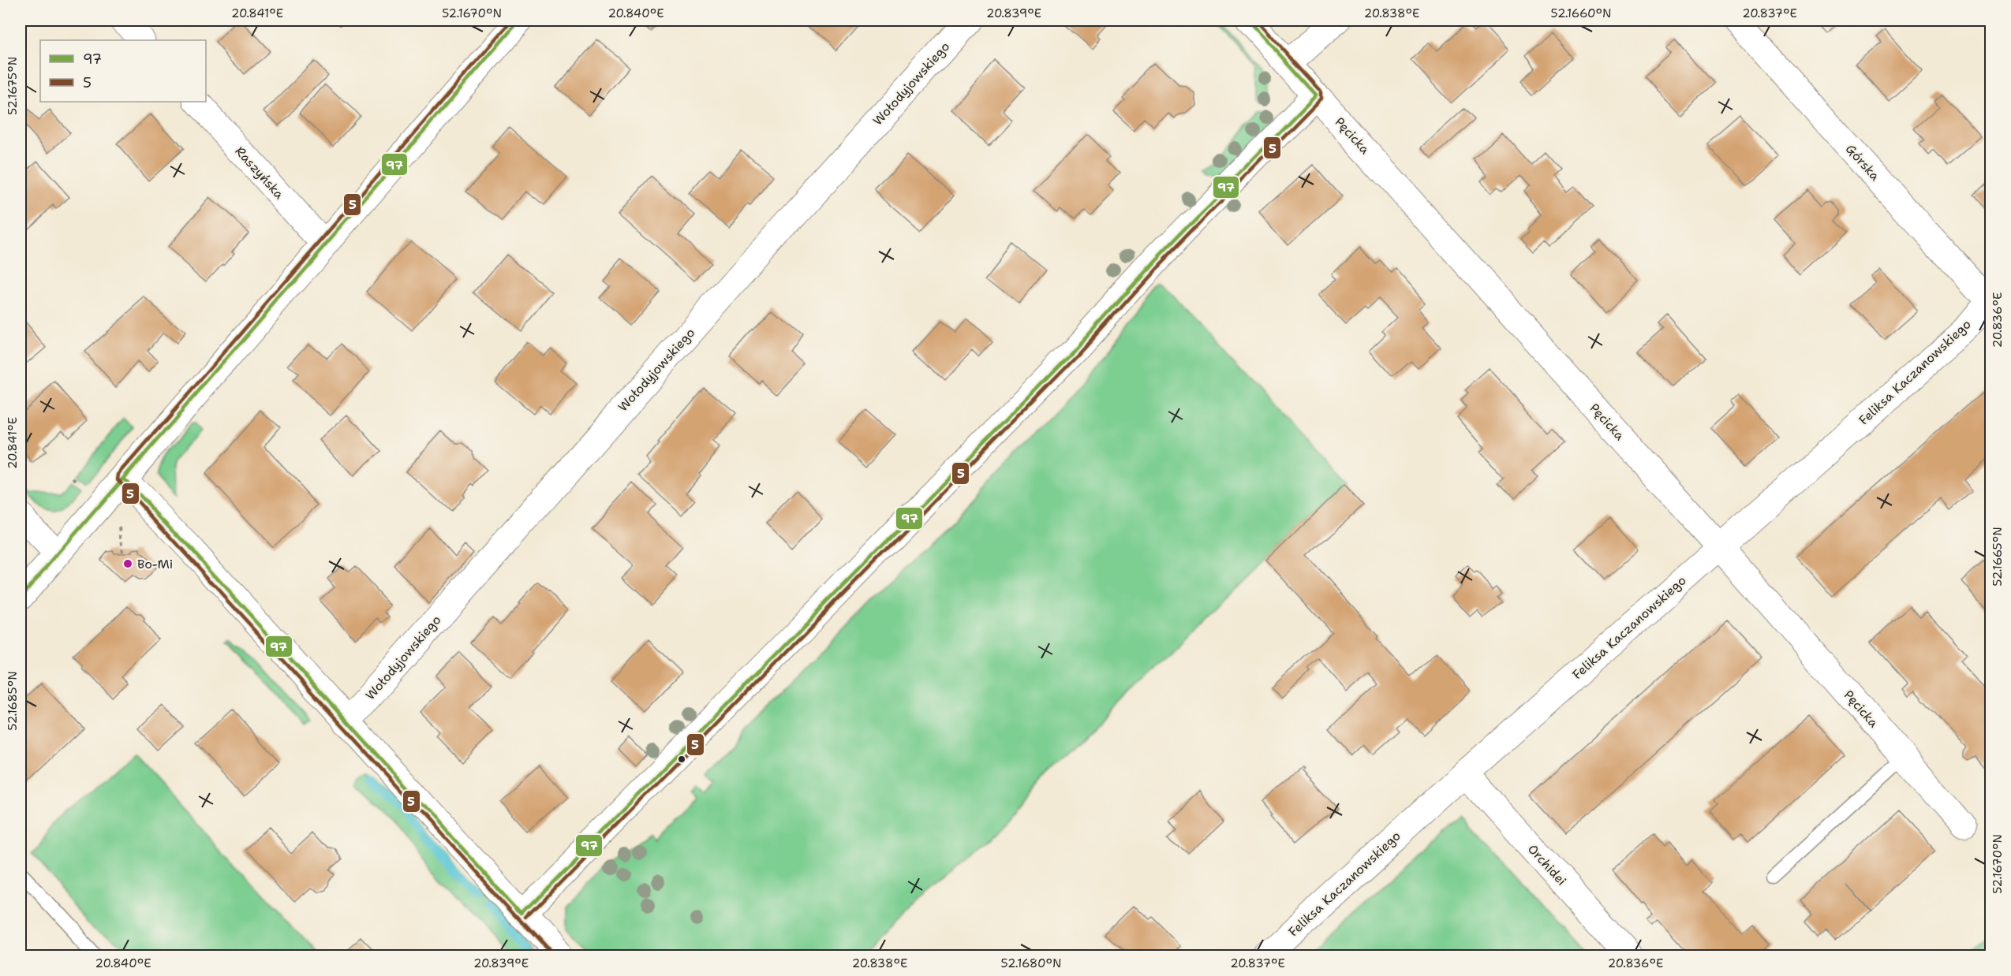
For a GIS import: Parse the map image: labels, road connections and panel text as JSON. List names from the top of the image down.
{
  "streets": {
    "street": [
      "Wołodyjowskiego",
      "Pęcicka",
      "Górska",
      "Raszyńska",
      "Feliksa Kaczanowskiego",
      "Orchidei"
    ]
  },
  "crossings": [
    ["Pęcicka", "Feliksa Kaczanowskiego"],
    ["Górska", "Feliksa Kaczanowskiego"],
    ["Feliksa Kaczanowskiego", "Orchidei"]
  ],
  "places": ["Bo-Mi"],
  "lines": ["transit line 97", "transit line 5"],
  "legend": ["97", "5"],
  "coordinates": [
    "20.841°E",
    "52.1670°N",
    "20.840°E",
    "20.839°E",
    "20.838°E",
    "52.1660°N",
    "20.837°E",
    "52.1675°N",
    "20.836°E",
    "52.1665°N",
    "52.1685°N",
    "52.1680°N"
  ]
}
